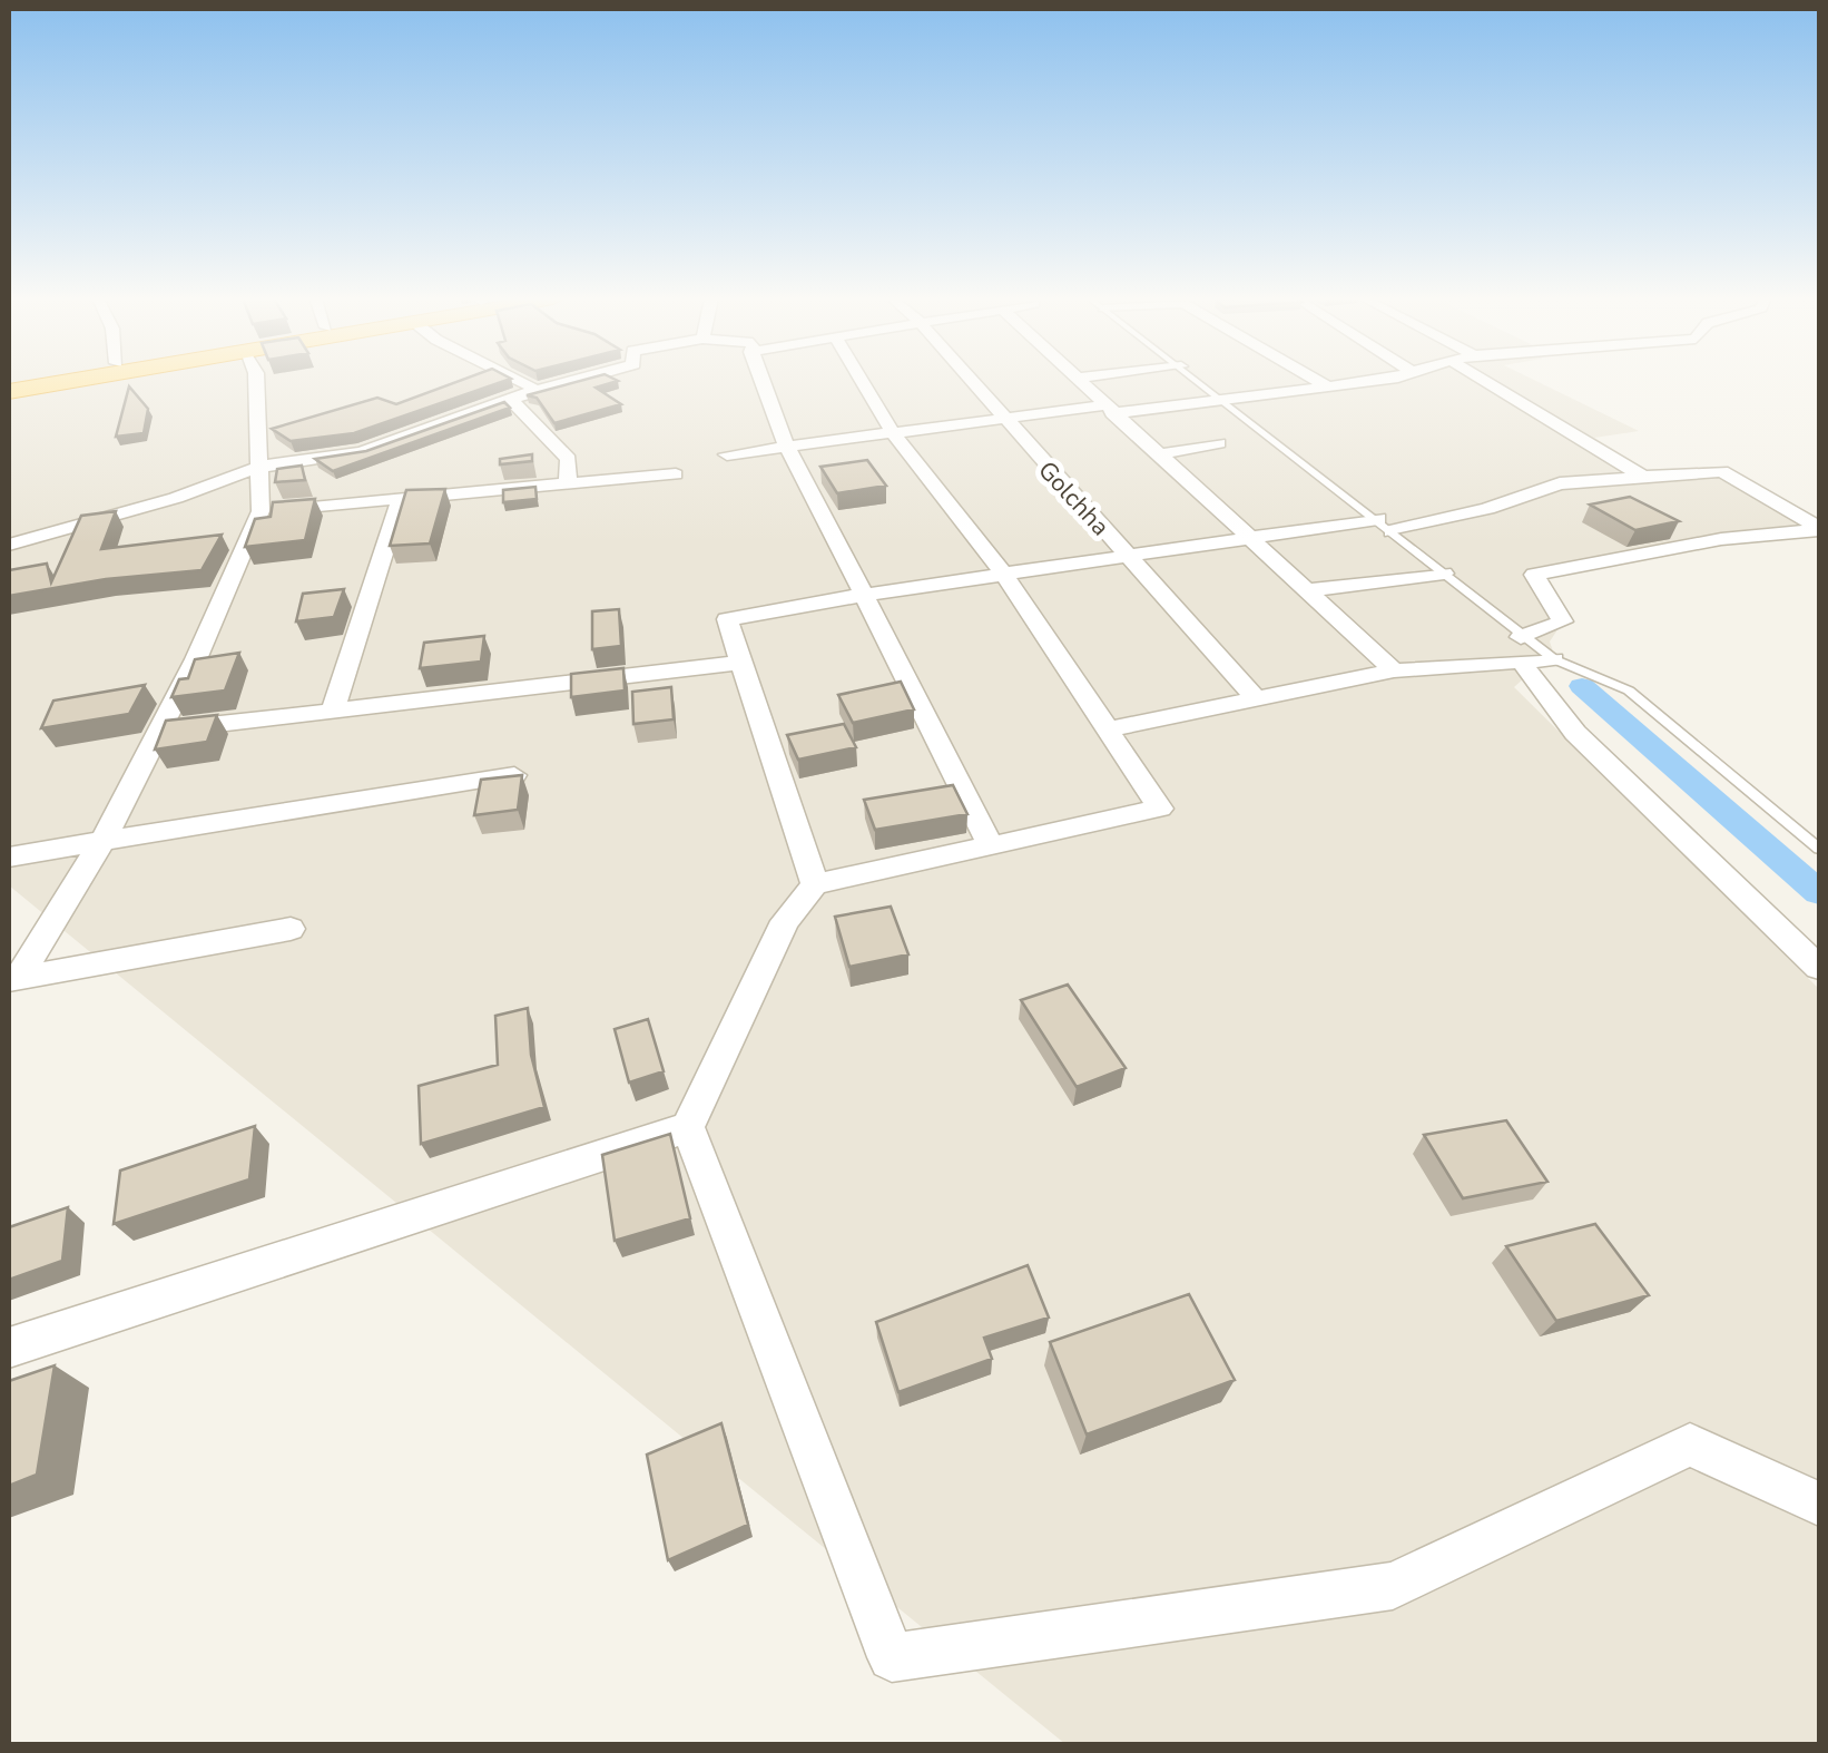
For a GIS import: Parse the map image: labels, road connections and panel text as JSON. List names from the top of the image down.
{
  "streets": {
    "street": ["Golchha"]
  }
}
